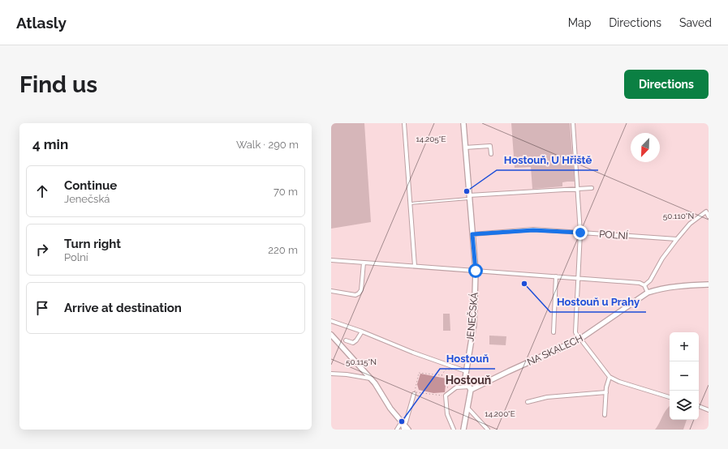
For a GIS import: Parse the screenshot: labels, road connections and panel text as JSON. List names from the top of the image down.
{
  "streets": {
    "street": ["POLNÍ", "JENEČSKÁ", "NA SKALECH"]
  },
  "crossings": [
    ["POLNÍ", "JENEČSKÁ"],
    ["JENEČSKÁ", "NA SKALECH"]
  ],
  "districts": ["Hostouň"],
  "places": ["Hostouň, U Hřiště", "Hostouň u Prahy", "Hostouň"],
  "north": "bottom left",
  "page": {
    "header": "Atlasly",
    "nav": ["Map", "Directions", "Saved"],
    "buttons": "Directions",
    "title": "Find us",
    "heading": ["4 min", "Walk · 290 m"],
    "list": [
      ["Continue", "Jenečská", "70 m"],
      ["Turn right", "Polní", "220 m"],
      "Arrive at destination"
    ],
    "map_buttons": ["+", "−"]
  },
  "coordinates": [
    "14.205°E",
    "50.110°N",
    "50.115°N",
    "14.200°E"
  ]
}
